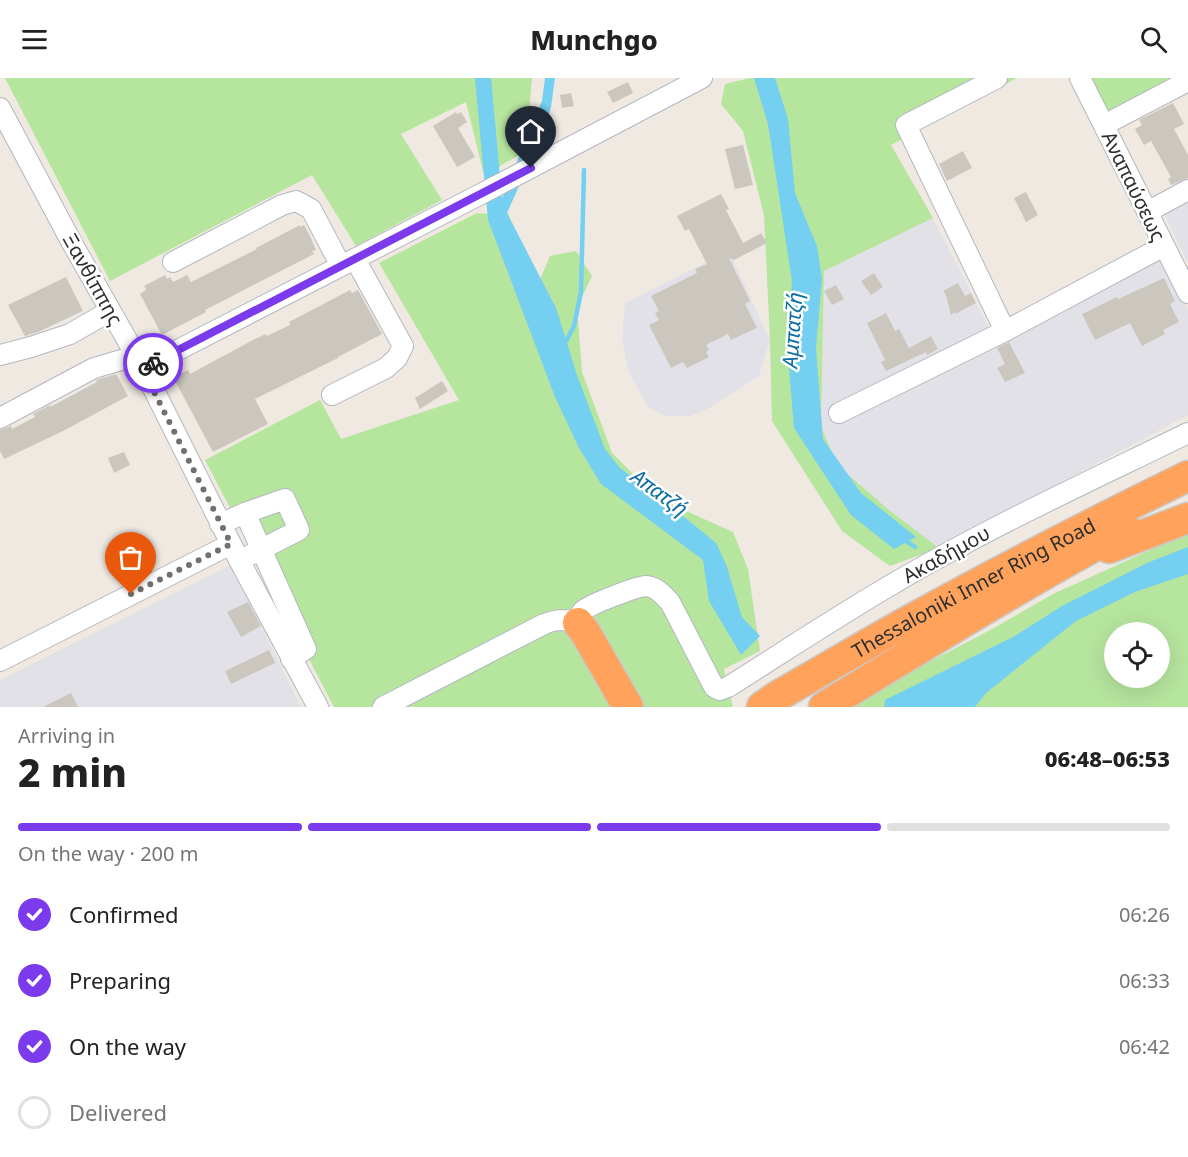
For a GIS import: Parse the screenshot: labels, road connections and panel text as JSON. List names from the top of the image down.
{
  "streets": {
    "highway": ["Thessaloniki Inner Ring Road"],
    "street": ["Αναπαύσεως", "Ξανθίππης", "Ακαδήμου"]
  },
  "water": ["Αμπατζή", "Απατζή"],
  "page": {
    "header": "Munchgo",
    "heading": ["2 min", "Arriving in", "06:48–06:53"],
    "bar": "On the way · 200 m",
    "list": [
      ["Confirmed", "06:26"],
      ["Preparing", "06:33"],
      ["On the way", "06:42"],
      "Delivered"
    ]
  }
}
